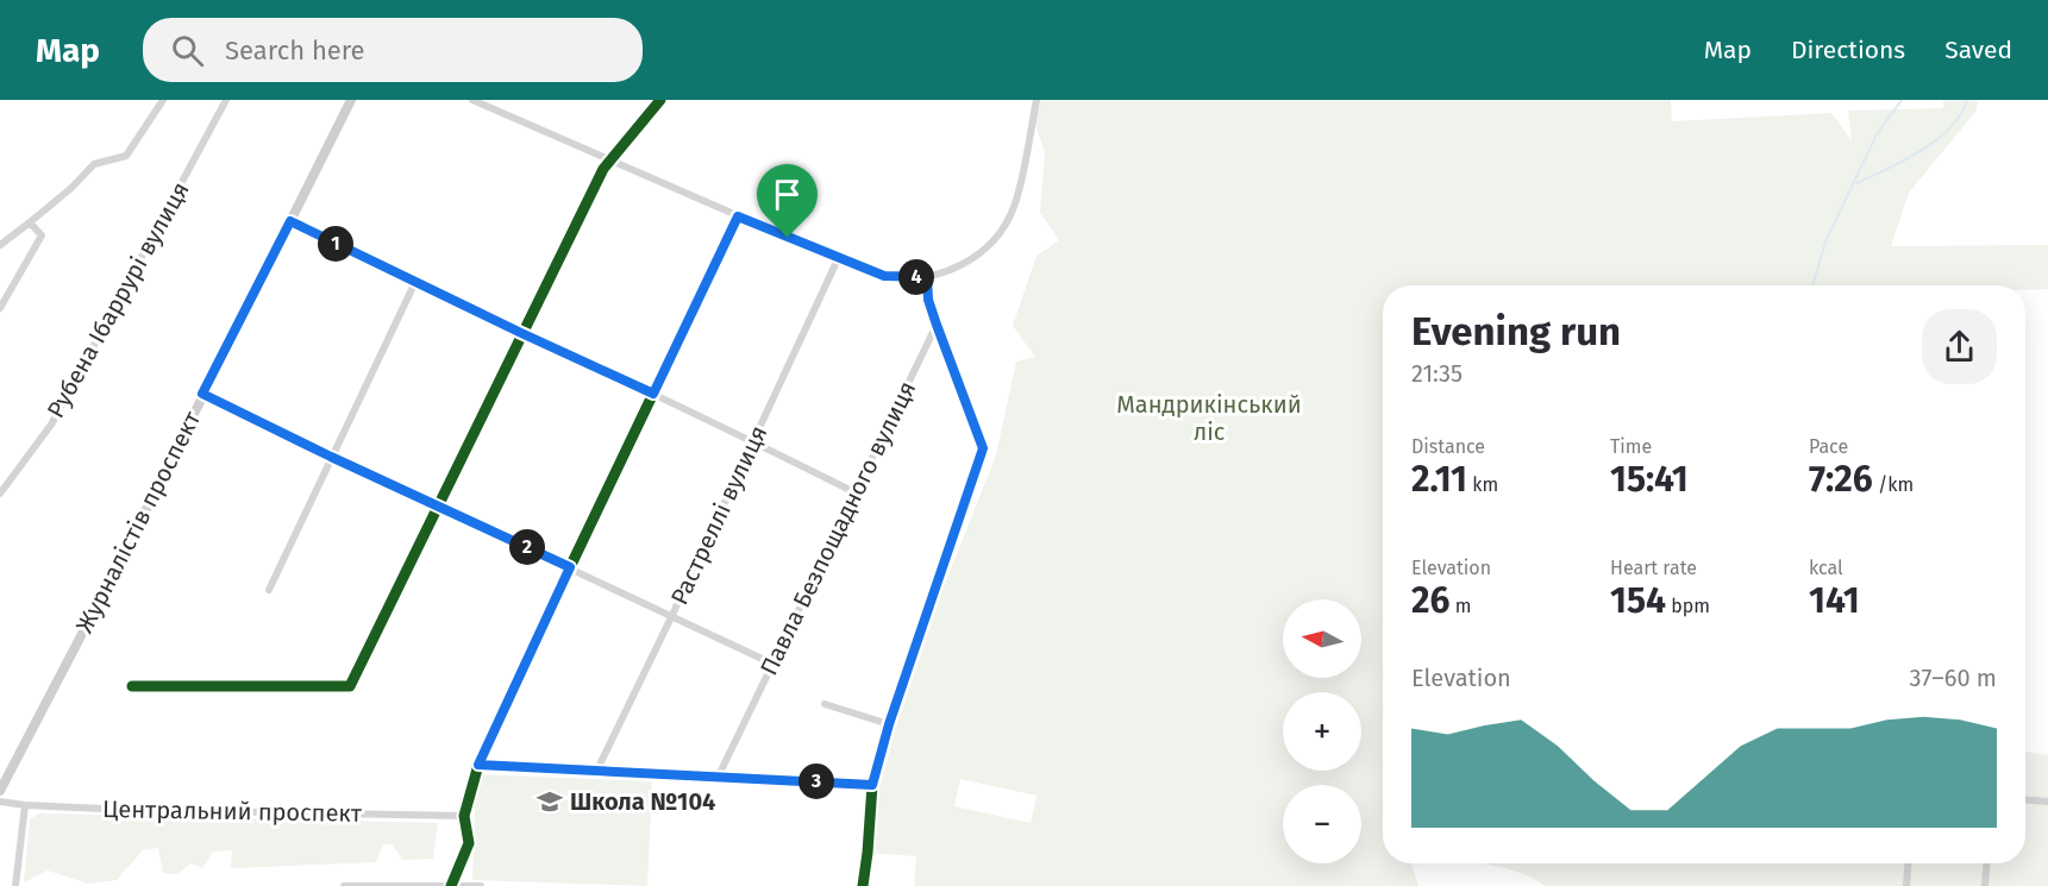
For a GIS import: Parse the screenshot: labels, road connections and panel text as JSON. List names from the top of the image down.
{
  "streets": {
    "main road": ["Журналістів проспект"],
    "street": [
      "Рубена Ібаррурі вулиця",
      "Растреллі вулиця",
      "Павла Безпощадного вулиця",
      "Центральний проспект"
    ]
  },
  "parks": ["Мандрикінський ліс"],
  "places": {
    "school or university": ["Школа №104"]
  },
  "north": "left",
  "page": {
    "header": "Map",
    "search": "Search here",
    "nav": ["Map", "Directions", "Saved"],
    "pins": [
      "1",
      "4",
      "2",
      "3"
    ],
    "heading": ["Evening run", "21:35"],
    "stats": [
      ["Distance", "2.11 km"],
      ["Time", "15:41"],
      ["Pace", "7:26 /km"],
      ["Elevation", "26 m"],
      ["Heart rate", "154 bpm"],
      ["kcal", "141"]
    ],
    "map_buttons": ["+", "−"],
    "chart": ["Elevation", "37–60 m"]
  }
}
